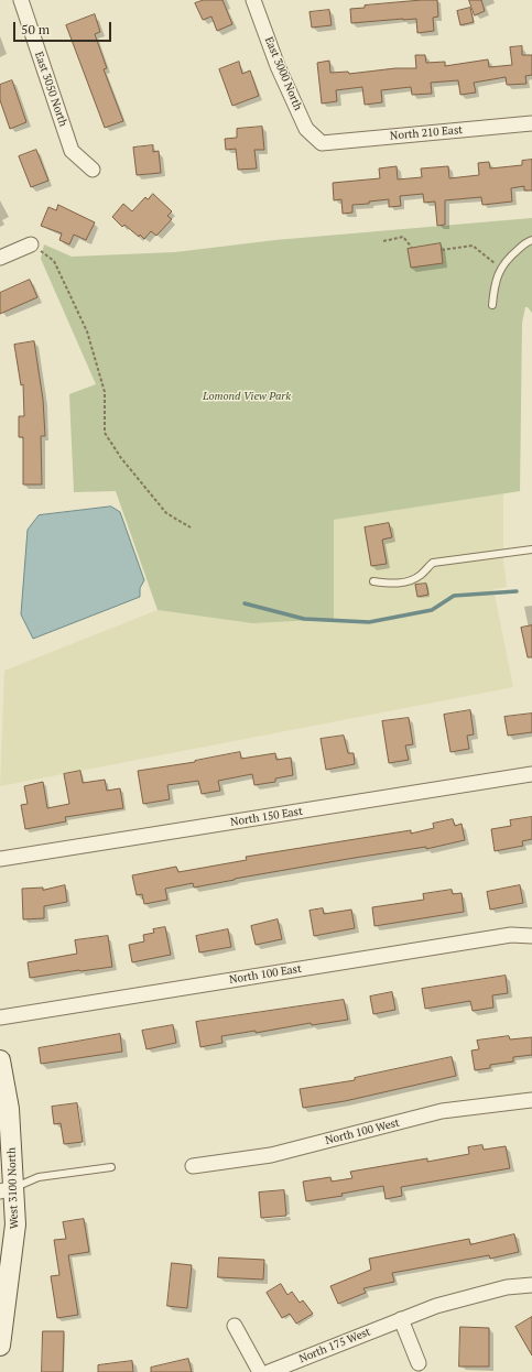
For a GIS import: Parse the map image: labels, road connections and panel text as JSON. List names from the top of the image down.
{
  "streets": {
    "street": [
      "East 3000 North",
      "East 3050 North",
      "North 210 East",
      "North 150 East",
      "North 100 East",
      "North 100 West",
      "West 3100 North",
      "North 175 West"
    ]
  },
  "crossings": [
    ["East 3000 North", "North 210 East"]
  ],
  "parks": ["Lomond View Park"],
  "scale_bar": "50 m"
}
